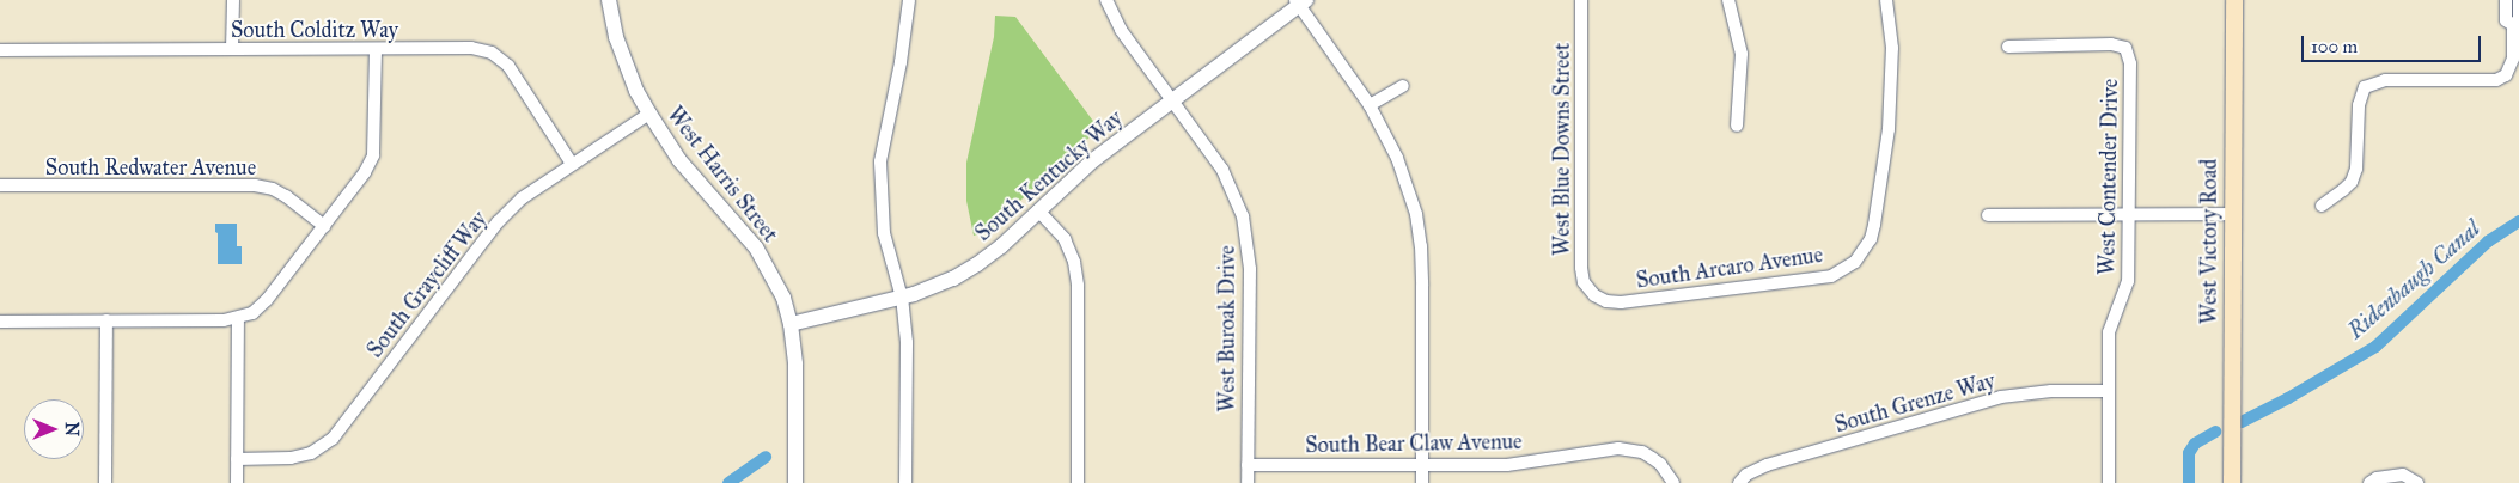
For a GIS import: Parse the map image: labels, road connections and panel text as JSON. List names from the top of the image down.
{
  "streets": {
    "main road": ["West Victory Road"],
    "street": [
      "South Colditz Way",
      "West Blue Downs Street",
      "South Redwater Avenue",
      "West Harris Street",
      "South Kentucky Way",
      "West Contender Drive",
      "South Arcaro Avenue",
      "South Graycliff Way",
      "West Buroak Drive",
      "South Grenze Way",
      "South Bear Claw Avenue"
    ]
  },
  "crossings": [
    ["South Colditz Way", "South Graycliff Way"],
    ["West Blue Downs Street", "South Arcaro Avenue"],
    ["West Harris Street", "South Kentucky Way"],
    ["West Harris Street", "South Graycliff Way"],
    ["South Kentucky Way", "West Buroak Drive"],
    ["West Contender Drive", "South Grenze Way"],
    ["West Buroak Drive", "South Bear Claw Avenue"]
  ],
  "water": ["Ridenbaugh Canal"],
  "scale_bar": "100 m",
  "north": "right"
}
